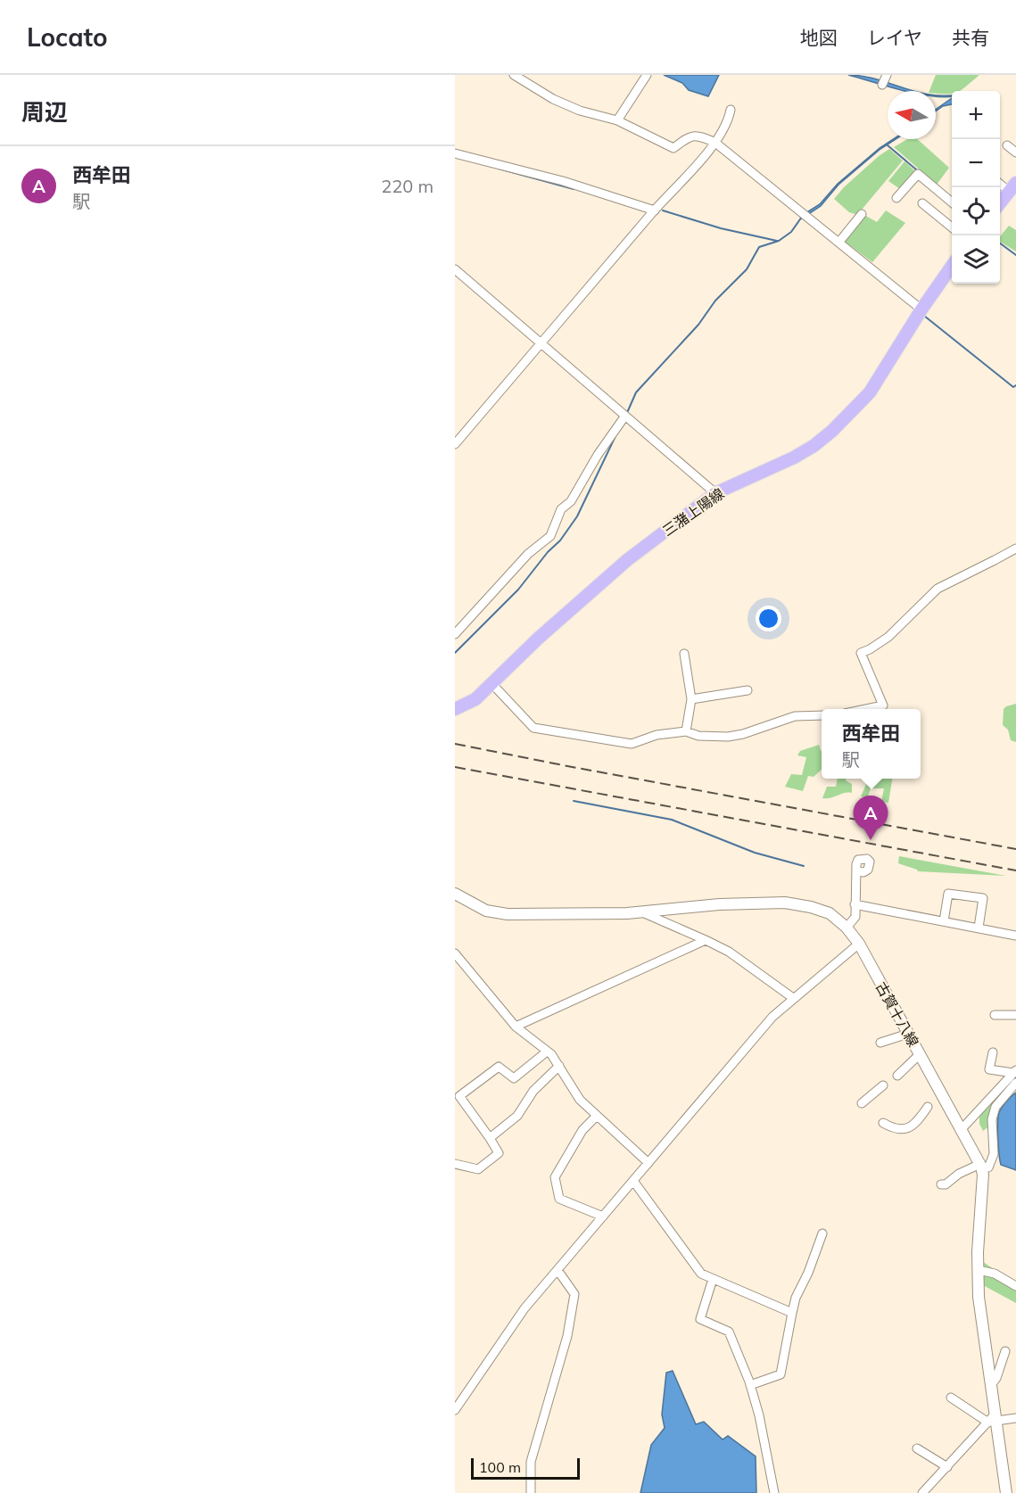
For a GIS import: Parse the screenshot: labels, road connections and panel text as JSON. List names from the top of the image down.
{
  "streets": {
    "main road": ["三潴上陽線", "古賀十八線"]
  },
  "scale_bar": "100 m",
  "north": "left",
  "page": {
    "header": "Locato",
    "nav": ["地図", "レイヤ", "共有"],
    "heading": "周辺",
    "map_buttons": ["+", "−"],
    "list": [
      {
        "mark": "A",
        "name": "西牟田",
        "note": "駅",
        "value": "220 m"
      }
    ],
    "popup": ["西牟田", "駅"],
    "pins": "A",
    "scale": "100 m"
  }
}
